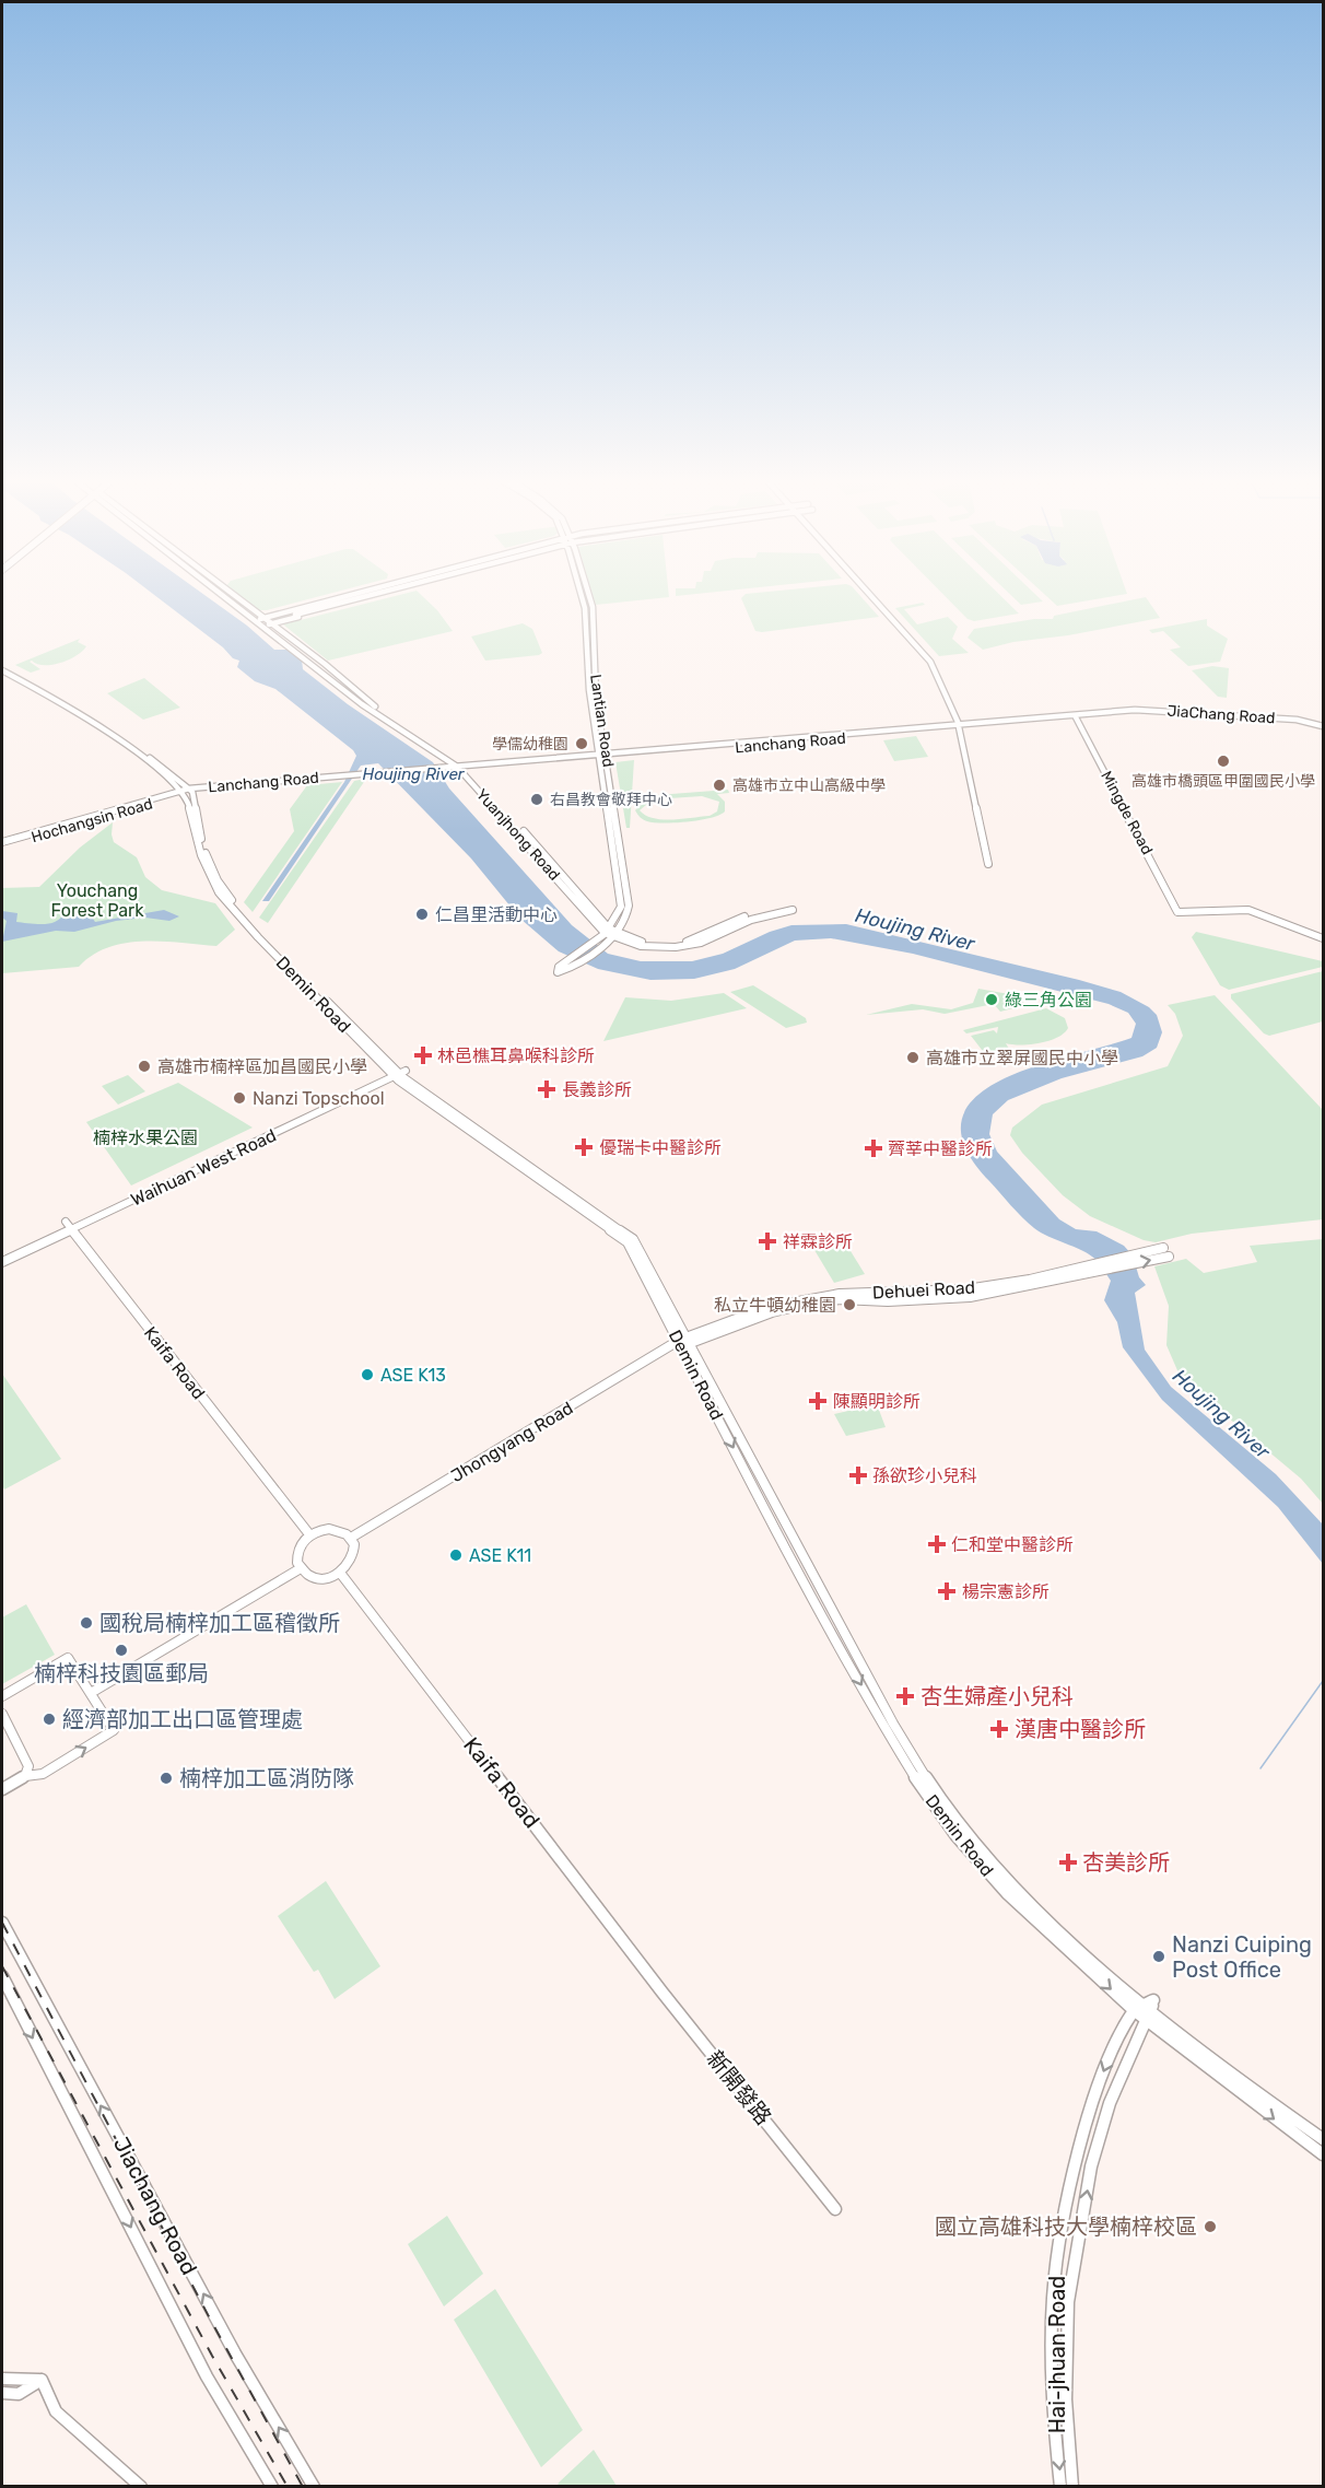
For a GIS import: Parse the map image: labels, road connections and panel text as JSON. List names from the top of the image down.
{
  "streets": {
    "street": [
      "Lantian Road",
      "Lanchang Road",
      "Mingde Road",
      "Hochangsin Road",
      "Yuanjhong Road",
      "Demin Road",
      "Waihuan West Road",
      "Dehuei Road",
      "Kaifa Road",
      "Jhongyang Road",
      "新開發路",
      "Jiachang Road",
      "Hai-jhuan Road"
    ]
  },
  "crossings": [
    ["Lantian Road", "Lanchang Road"],
    ["Lantian Road", "Yuanjhong Road"],
    ["Lanchang Road", "Mingde Road"],
    ["Lanchang Road", "Hochangsin Road"],
    ["Lanchang Road", "Yuanjhong Road"],
    ["Lanchang Road", "Demin Road"],
    ["Hochangsin Road", "Demin Road"],
    ["Demin Road", "Waihuan West Road"],
    ["Demin Road", "Dehuei Road"],
    ["Demin Road", "Jhongyang Road"],
    ["Demin Road", "Hai-jhuan Road"],
    ["Waihuan West Road", "Kaifa Road"],
    ["Dehuei Road", "Jhongyang Road"],
    ["Kaifa Road", "Jhongyang Road"],
    ["Kaifa Road", "新開發路"]
  ],
  "water": ["Houjing River"],
  "parks": ["Youchang Forest Park", "楠梓水果公園"],
  "places": {
    "other": [
      "學儒幼稚園",
      "高雄市橋頭區甲圍國民小學",
      "高雄市立中山高級中學",
      "右昌教會敬拜中心",
      "仁昌里活動中心",
      "綠三角公園",
      "高雄市立翠屏國民中小學",
      "高雄市楠梓區加昌國民小學",
      "Nanzi Topschool",
      "私立牛頓幼稚園",
      "ASE K13",
      "ASE K11",
      "國稅局楠梓加工區稽徵所",
      "楠梓科技園區郵局",
      "經濟部加工出口區管理處",
      "楠梓加工區消防隊",
      "Nanzi Cuiping Post Office",
      "國立高雄科技大學楠梓校區"
    ],
    "health": [
      "林邑樵耳鼻喉科診所",
      "長義診所",
      "優瑞卡中醫診所",
      "薺莘中醫診所",
      "祥霖診所",
      "陳顯明診所",
      "孫欲珍小兒科",
      "仁和堂中醫診所",
      "楊宗憲診所",
      "杏生婦產小兒科",
      "漢唐中醫診所",
      "杏美診所"
    ]
  }
}
